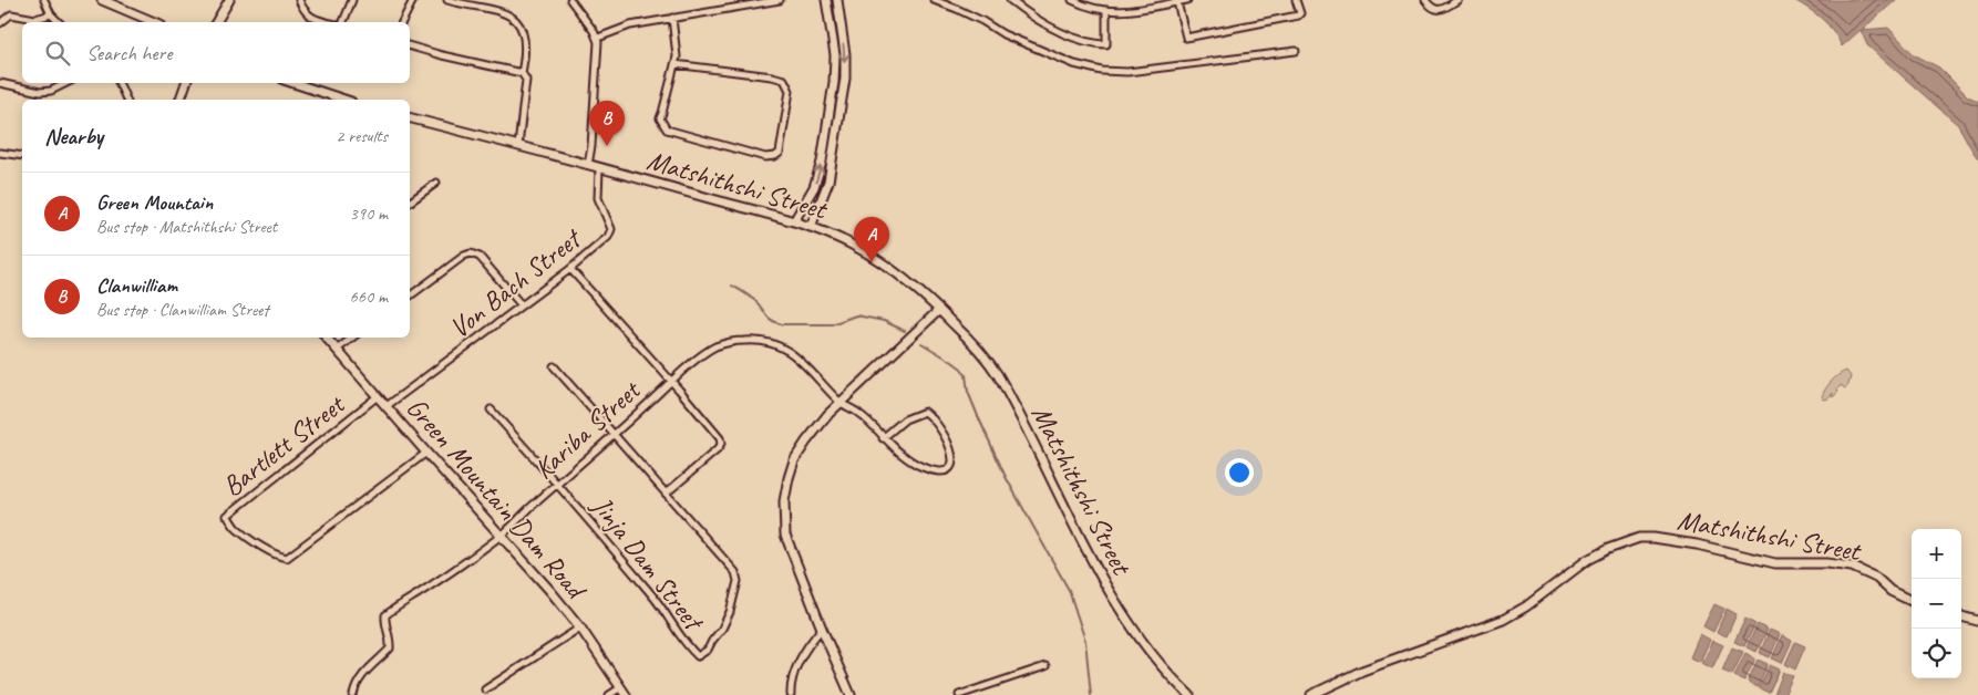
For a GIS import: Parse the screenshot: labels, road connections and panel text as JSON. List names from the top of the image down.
{
  "streets": {
    "main road": ["Matshithshi Street", "Green Mountain Dam Road"],
    "street": [
      "Von Bach Street",
      "Kariba Street",
      "Bartlett Street",
      "Jinja Dam Street"
    ]
  },
  "crossings": [
    ["Matshithshi Street", "Von Bach Street"],
    ["Von Bach Street", "Green Mountain Dam Road"],
    ["Kariba Street", "Green Mountain Dam Road"],
    ["Kariba Street", "Jinja Dam Street"],
    ["Bartlett Street", "Green Mountain Dam Road"]
  ],
  "page": {
    "search": "Search here",
    "heading": ["Nearby", "2 results"],
    "pins": ["B", "A"],
    "list": [
      {
        "mark": "A",
        "name": "Green Mountain",
        "note": "Bus stop · Matshithshi Street",
        "value": "390 m"
      },
      {
        "mark": "B",
        "name": "Clanwilliam",
        "note": "Bus stop · Clanwilliam Street",
        "value": "660 m"
      }
    ],
    "map_buttons": ["+", "−"]
  }
}
